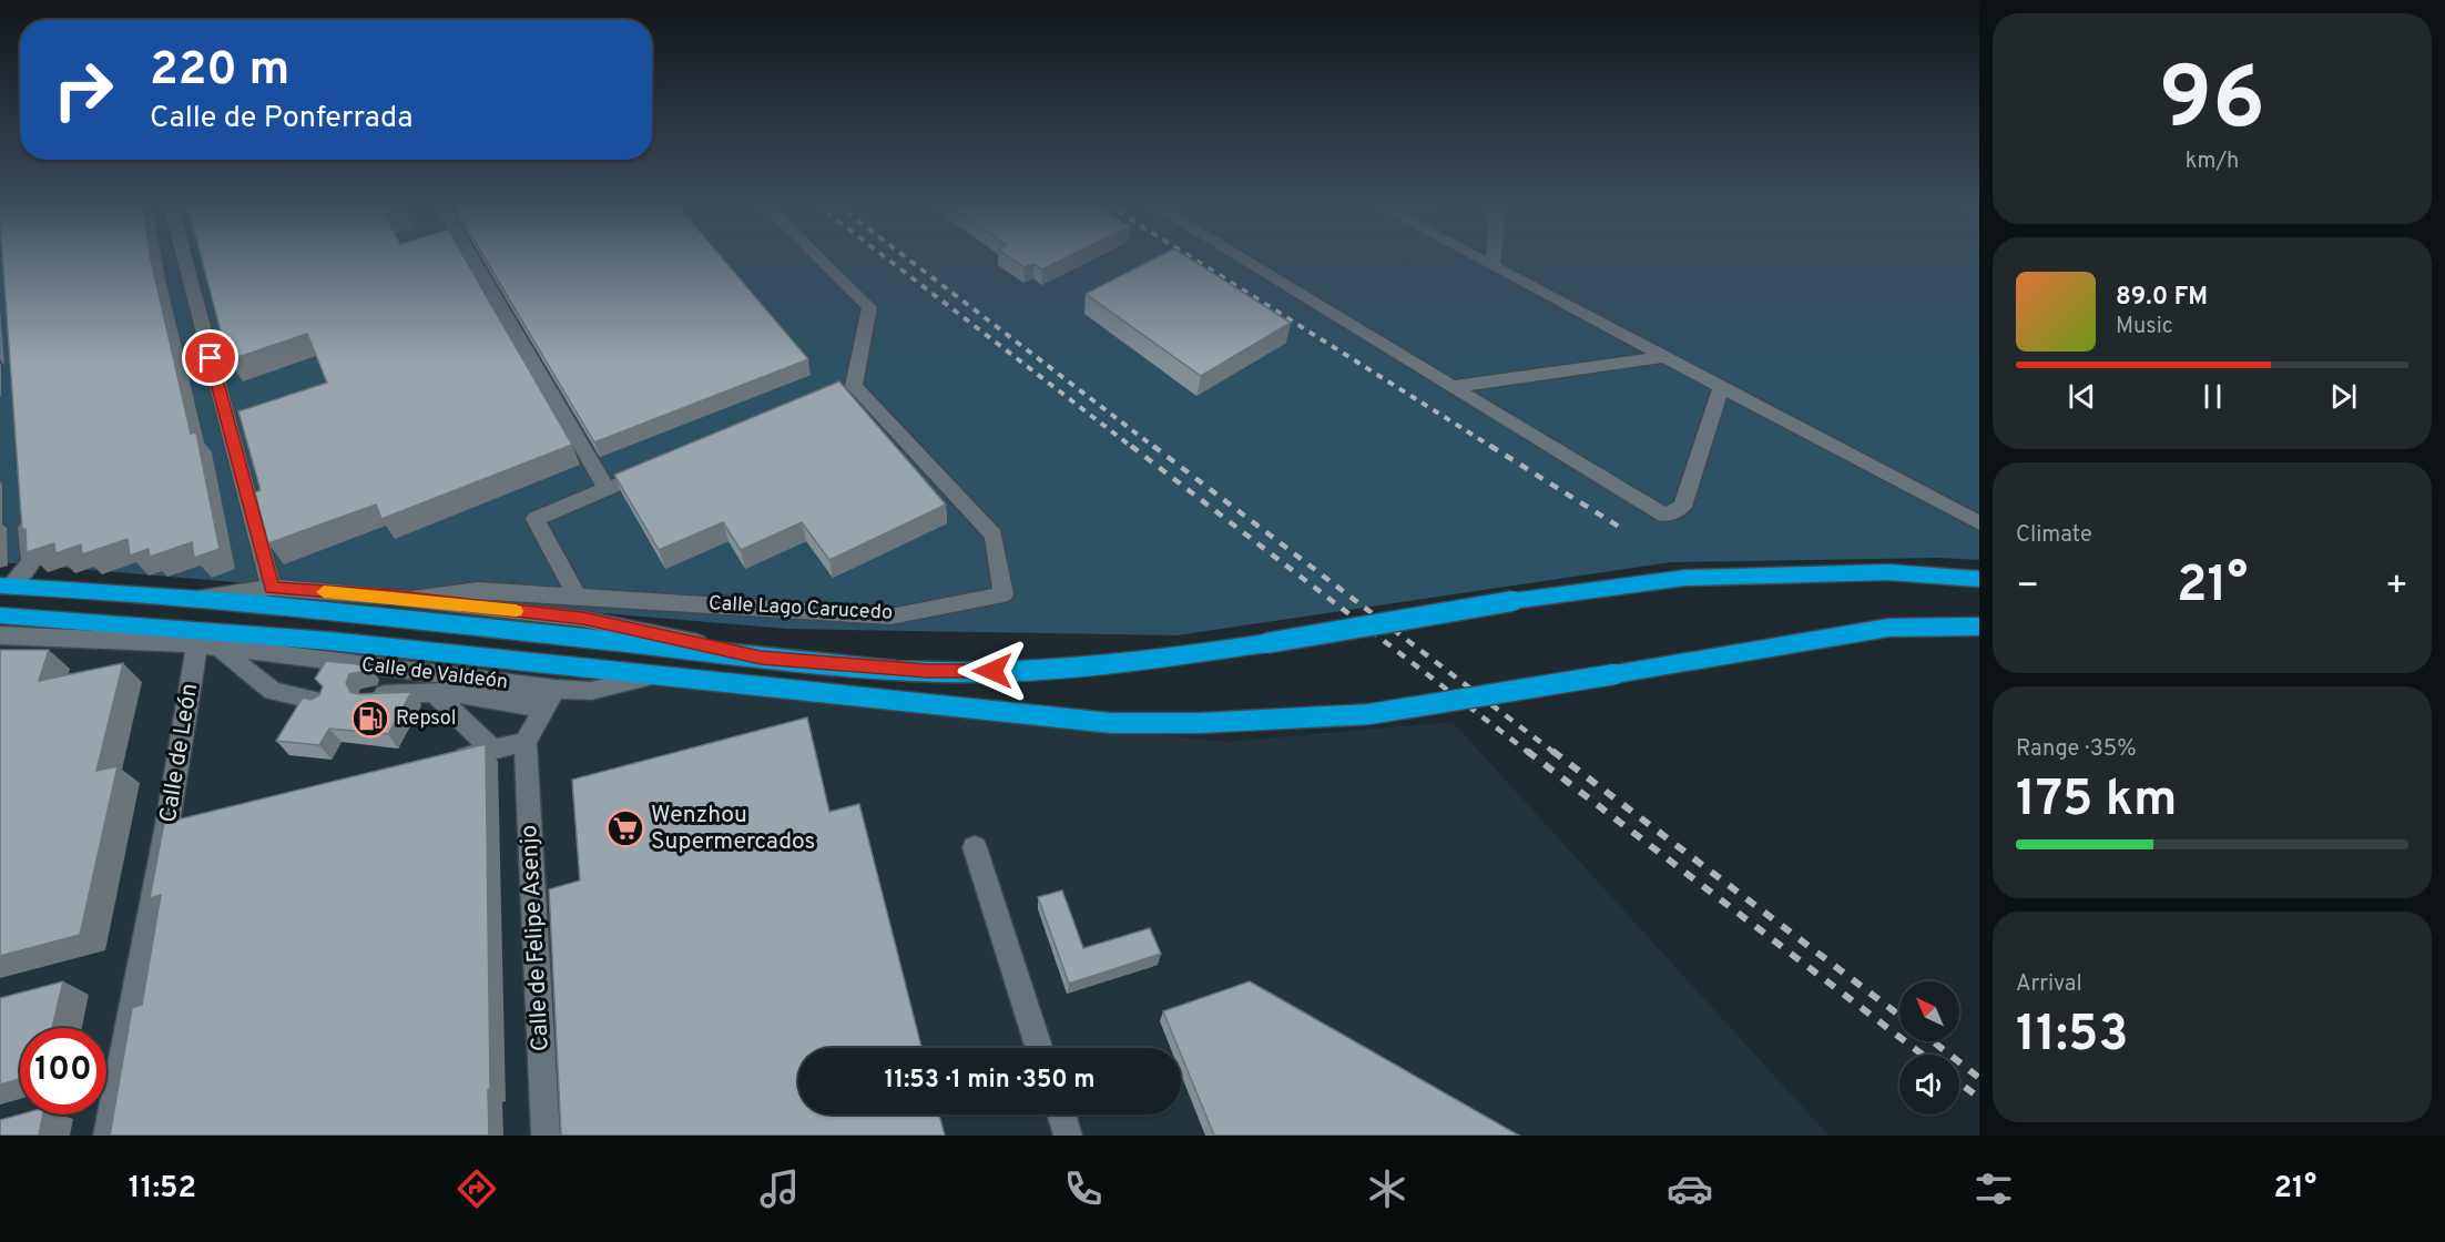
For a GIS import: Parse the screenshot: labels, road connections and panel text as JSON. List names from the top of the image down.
{
  "streets": {
    "street": [
      "Calle Lago Carucedo",
      "Calle de Valdeón",
      "Calle de León",
      "Calle de Felipe Asenjo"
    ]
  },
  "crossings": [
    ["Calle de Valdeón", "Calle de León"]
  ],
  "places": {
    "fuel station": ["Repsol"],
    "supermarket": ["Wenzhou Supermercados"]
  },
  "north": "top left",
  "page": {
    "tile": [
      ["96", "km/h"],
      "Climate",
      ["Range · 35%", "175 km"],
      ["Arrival", "11:53"]
    ],
    "turn": ["220 m", "Calle de Ponferrada"],
    "song": ["89.0 FM", "Music"],
    "heat": ["−", "21°", "+"],
    "limit": "100",
    "trip": "11:53 · 1 min · 350 m",
    "tabs": ["11:52", "21°"]
  }
}
